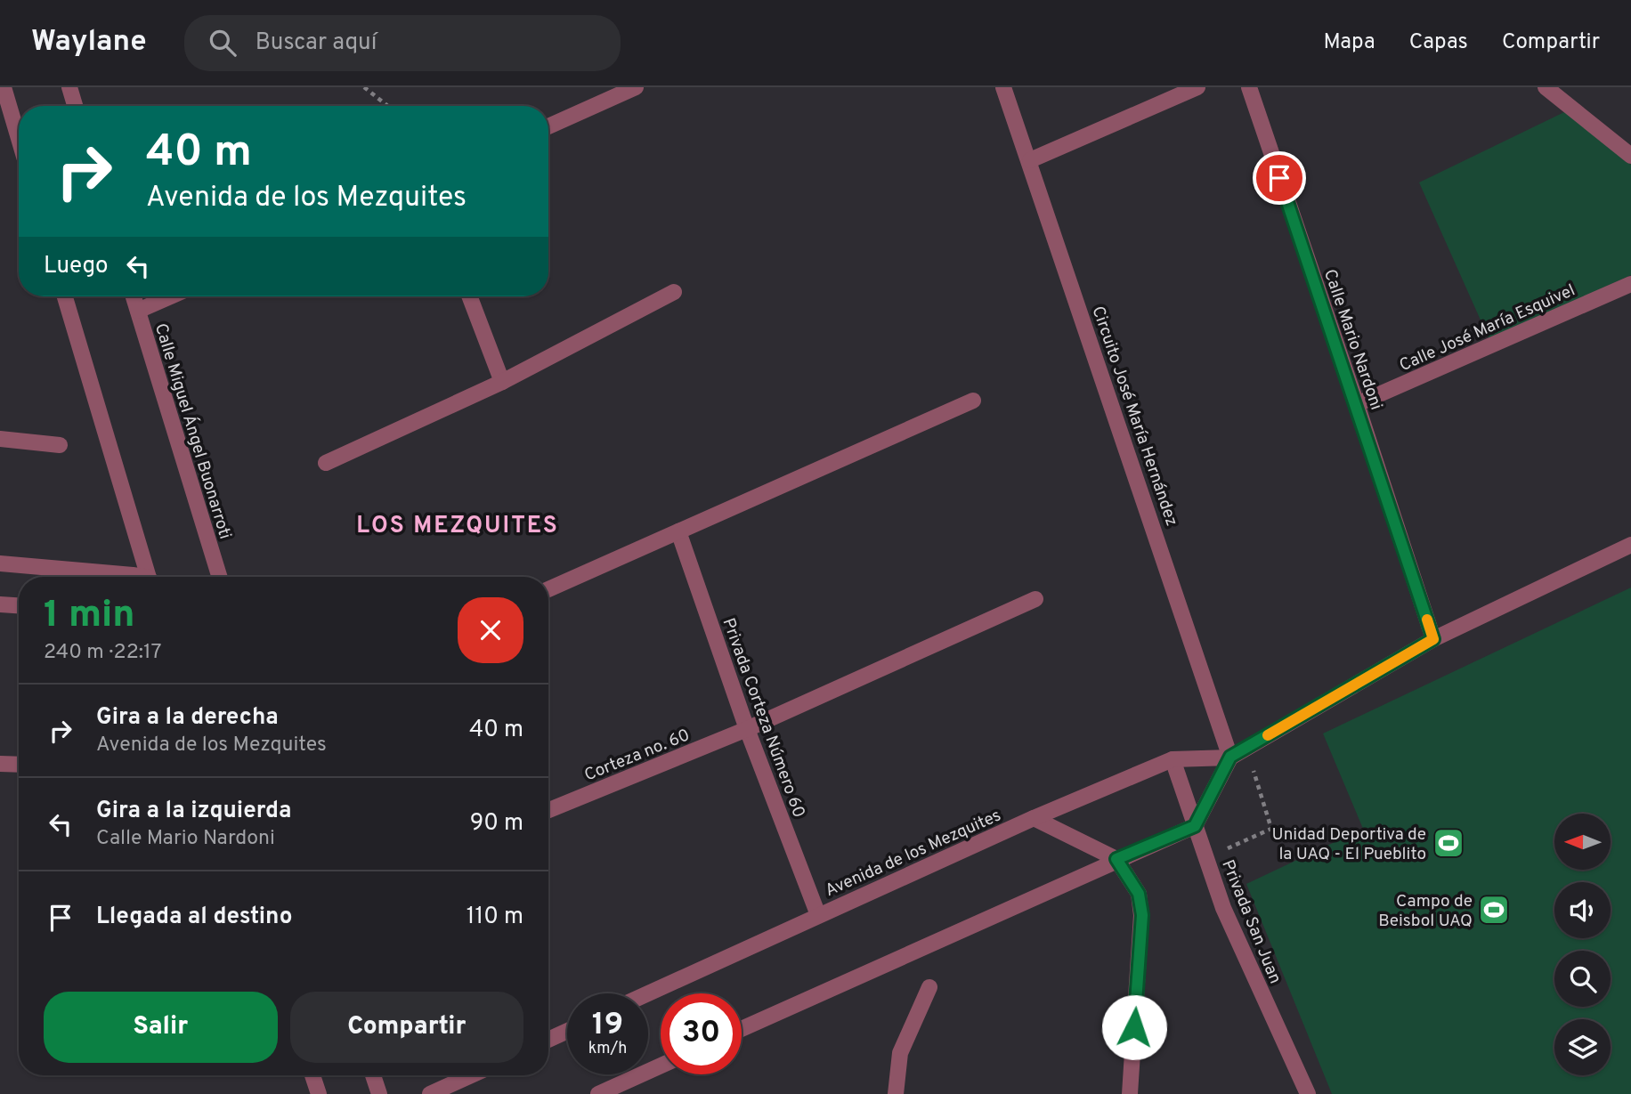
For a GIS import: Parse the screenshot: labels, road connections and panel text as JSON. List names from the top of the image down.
{
  "streets": {
    "street": [
      "Calle José María Esquivel",
      "Calle Mario Nardoni",
      "Circuito José María Hernández",
      "Calle Miguel Ángel Buonarroti",
      "Privada Corteza Número 60",
      "Corteza no. 60",
      "Avenida de los Mezquites",
      "Privada San Juan"
    ]
  },
  "crossings": [
    ["Calle José María Esquivel", "Calle Mario Nardoni"],
    ["Calle Mario Nardoni", "Avenida de los Mezquites"],
    ["Circuito José María Hernández", "Avenida de los Mezquites"],
    ["Privada Corteza Número 60", "Corteza no. 60"],
    ["Privada Corteza Número 60", "Avenida de los Mezquites"],
    ["Avenida de los Mezquites", "Privada San Juan"]
  ],
  "districts": ["LOS MEZQUITES"],
  "places": {
    "sports": ["Unidad Deportiva de la UAQ - El Pueblito", "Campo de Beisbol UAQ"]
  },
  "north": "left",
  "page": {
    "header": "Waylane",
    "search": "Buscar aquí",
    "nav": ["Mapa", "Capas", "Compartir"],
    "turn": ["40 m", "Avenida de los Mezquites"],
    "then": "Luego",
    "heading": ["1 min", "240 m · 22:17"],
    "list": [
      {
        "name": "Gira a la derecha",
        "note": "Avenida de los Mezquites",
        "value": "40 m"
      },
      {
        "name": "Gira a la izquierda",
        "note": "Calle Mario Nardoni",
        "value": "90 m"
      },
      {
        "name": "Llegada al destino",
        "value": "110 m"
      }
    ],
    "buttons": ["Salir", "Compartir"],
    "speed": "19 km/h",
    "limit": "30"
  }
}
